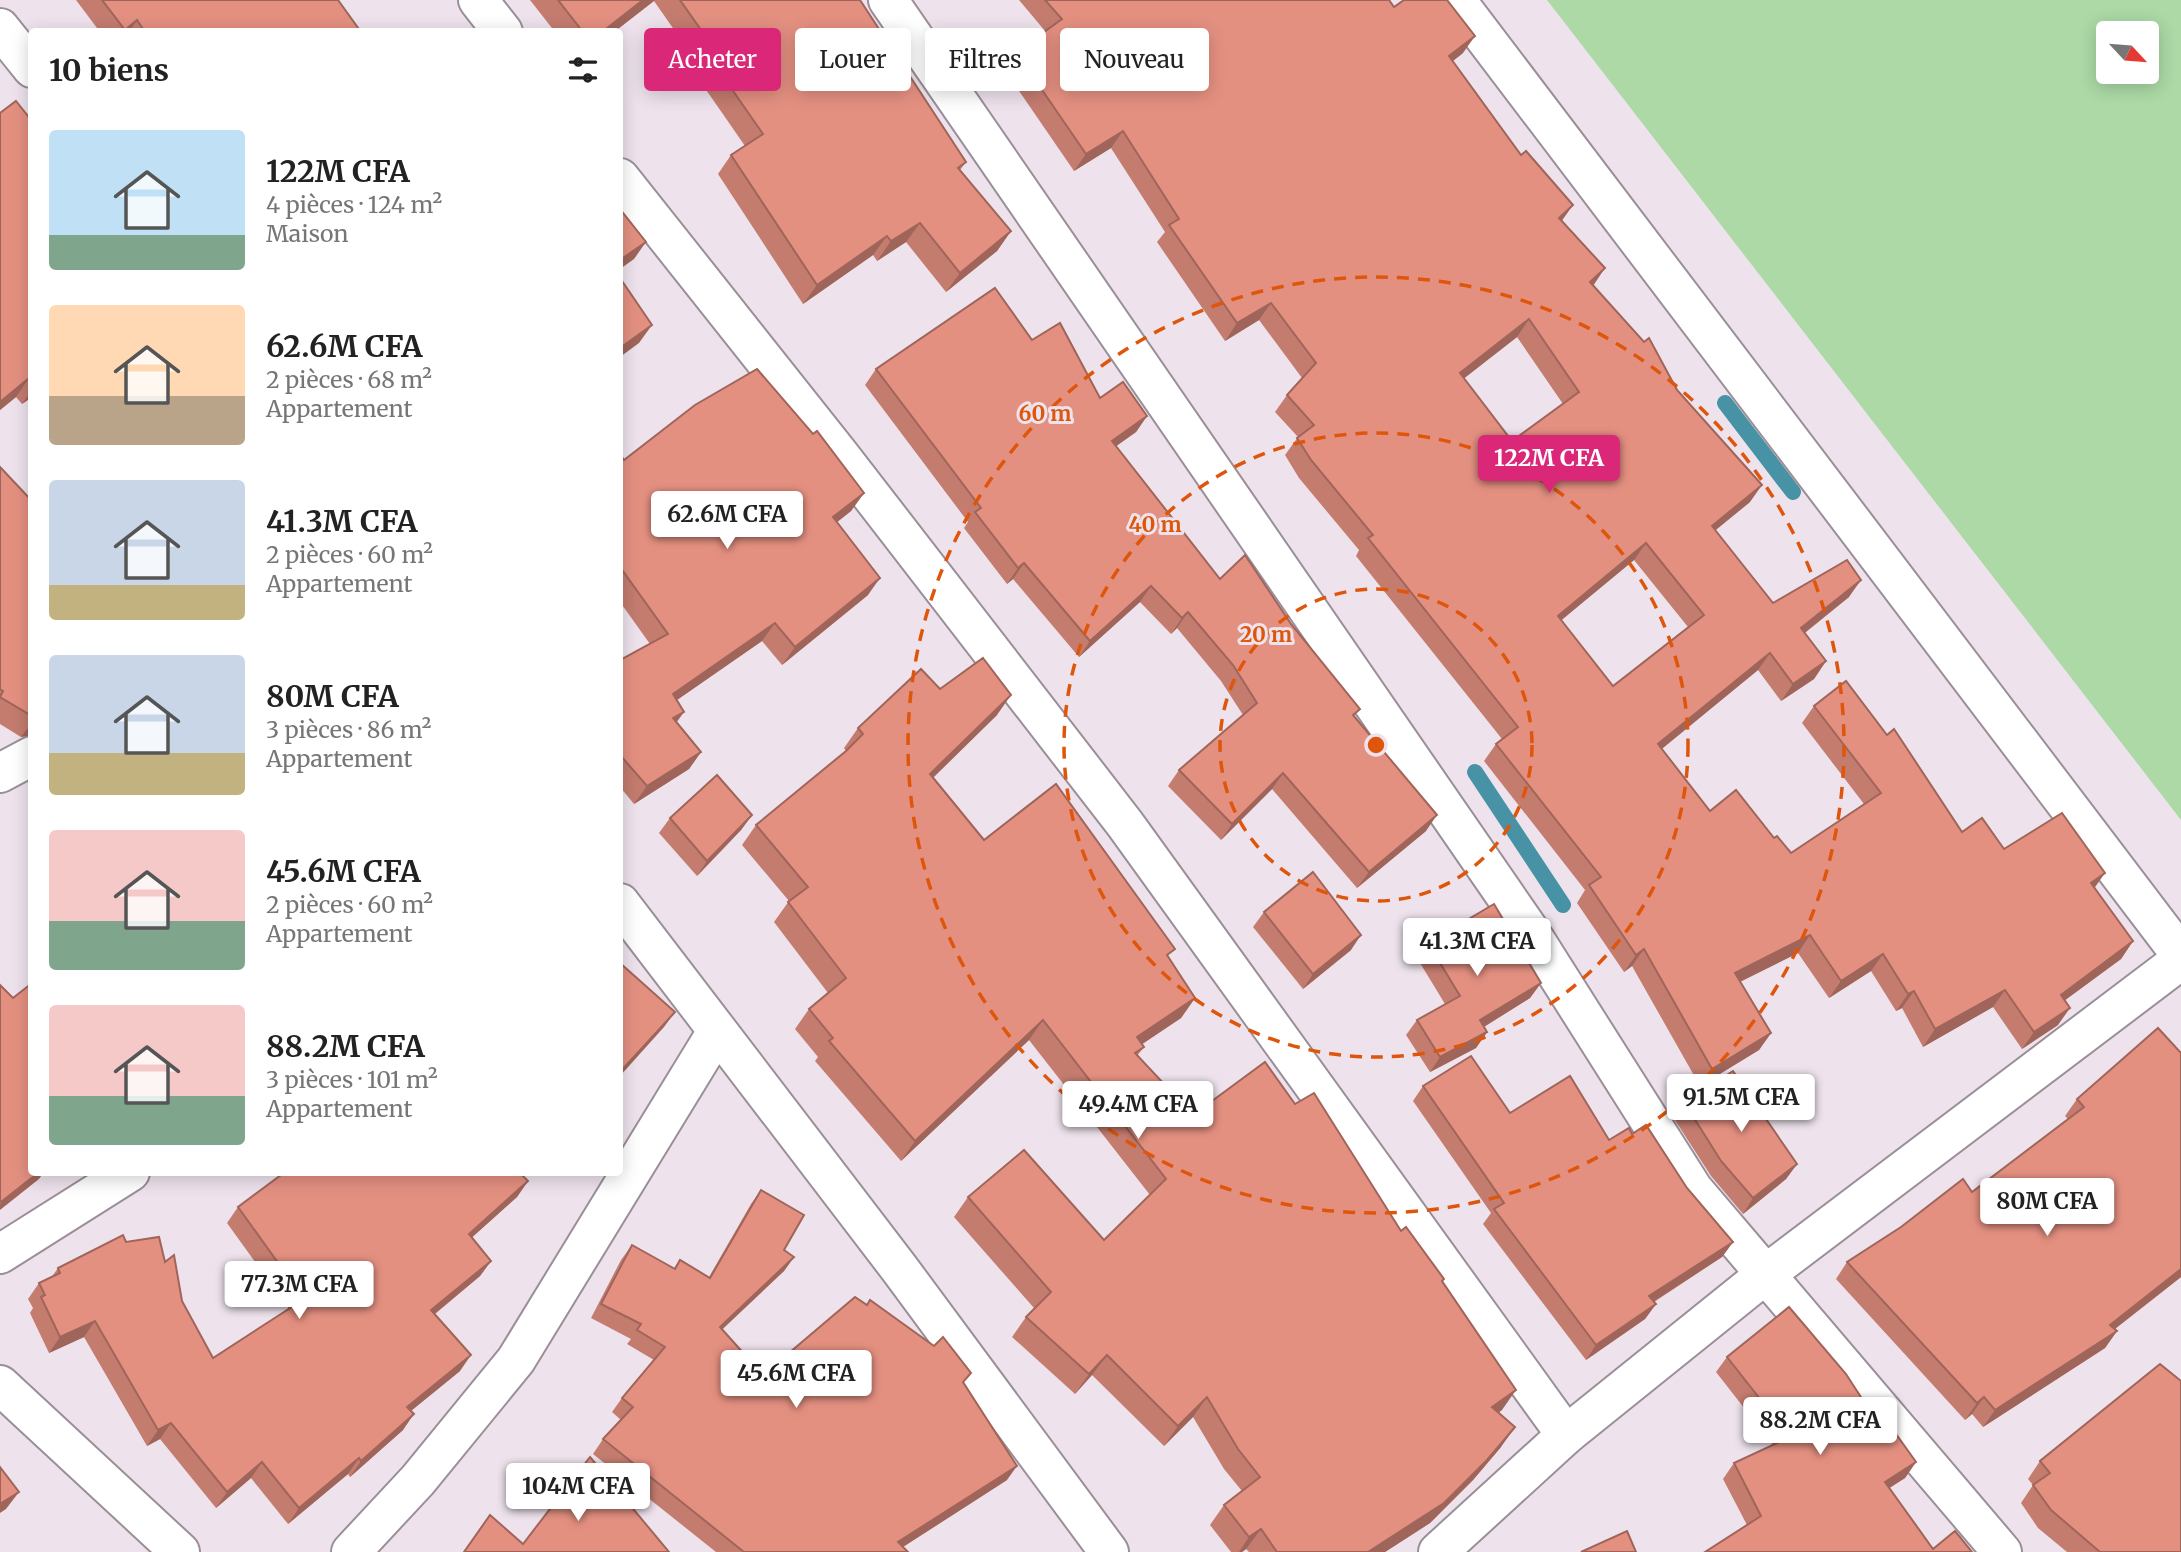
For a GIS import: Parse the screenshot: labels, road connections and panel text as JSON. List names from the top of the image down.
{
  "north": "bottom right",
  "page": {
    "chip": [
      "Acheter",
      "Louer",
      "Filtres",
      "Nouveau"
    ],
    "heading": "10 biens",
    "list": [
      {
        "name": "122M CFA",
        "note": "4 pièces · 124 m² · Maison"
      },
      {
        "name": "62.6M CFA",
        "note": "2 pièces · 68 m² · Appartement"
      },
      {
        "name": "41.3M CFA",
        "note": "2 pièces · 60 m² · Appartement"
      },
      {
        "name": "80M CFA",
        "note": "3 pièces · 86 m² · Appartement"
      },
      {
        "name": "45.6M CFA",
        "note": "2 pièces · 60 m² · Appartement"
      },
      {
        "name": "88.2M CFA",
        "note": "3 pièces · 101 m² · Appartement"
      }
    ],
    "price": [
      "122M CFA",
      "62.6M CFA",
      "41.3M CFA",
      "91.5M CFA",
      "49.4M CFA",
      "80M CFA",
      "77.3M CFA",
      "45.6M CFA",
      "88.2M CFA",
      "104M CFA"
    ]
  },
  "rings": ["60 m", "40 m", "20 m"]
}
